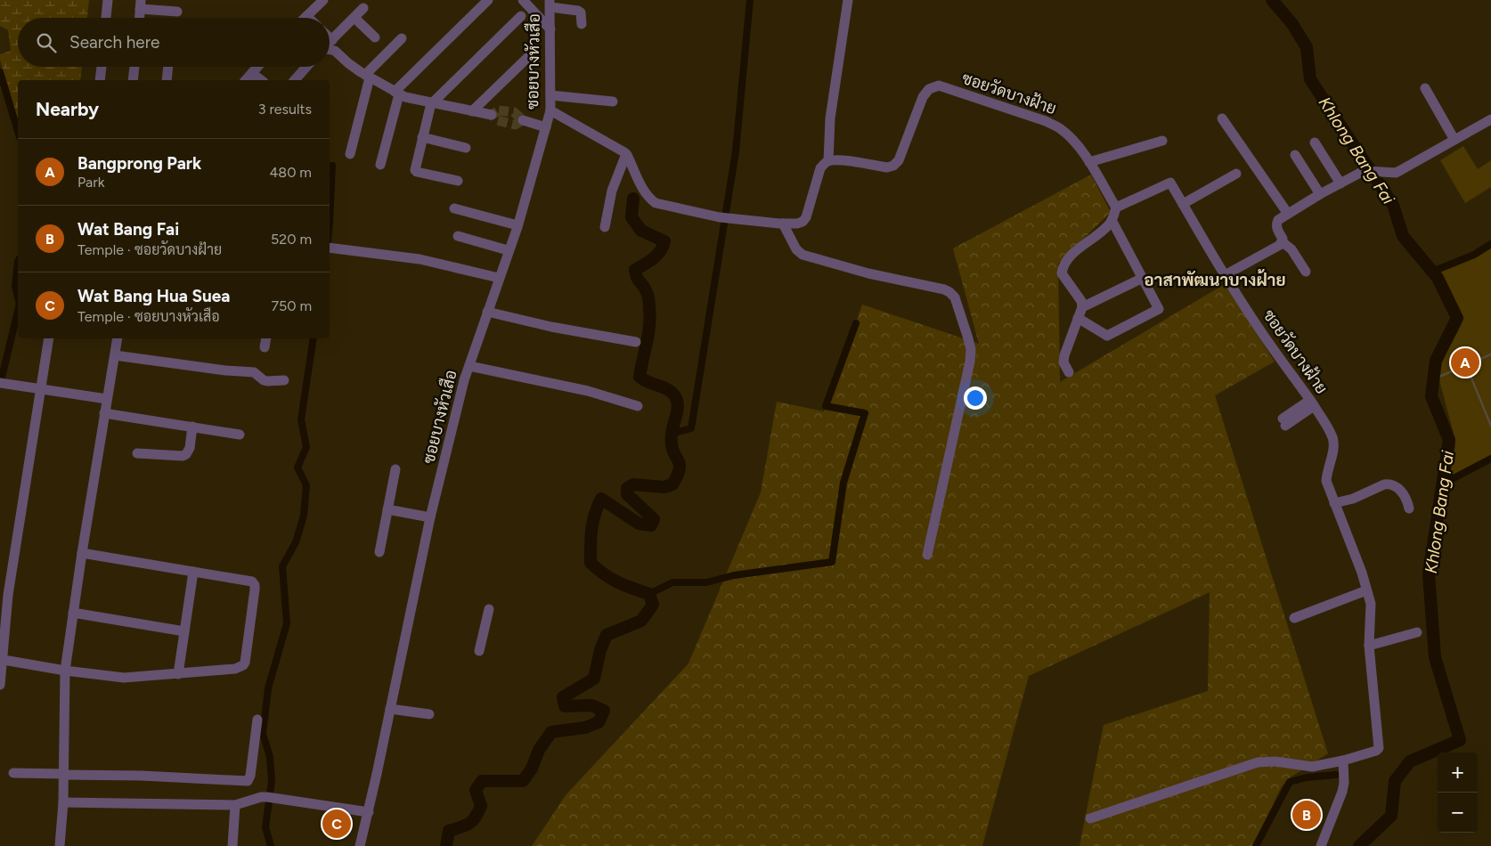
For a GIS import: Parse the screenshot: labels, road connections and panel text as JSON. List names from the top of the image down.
{
  "streets": {
    "street": ["ซอยบางหัวเสือ", "ซอยวัดบางฝ้าย"]
  },
  "districts": ["อาสาพัฒนาบางฝ้าย"],
  "water": ["Khlong Bang Fai"],
  "page": {
    "search": "Search here",
    "heading": ["Nearby", "3 results"],
    "list": [
      {
        "mark": "A",
        "name": "Bangprong Park",
        "note": "Park",
        "value": "480 m"
      },
      {
        "mark": "B",
        "name": "Wat Bang Fai",
        "note": "Temple · ซอยวัดบางฝ้าย",
        "value": "520 m"
      },
      {
        "mark": "C",
        "name": "Wat Bang Hua Suea",
        "note": "Temple · ซอยบางหัวเสือ",
        "value": "750 m"
      }
    ],
    "pins": ["A", "B", "C"],
    "map_buttons": ["+", "−"]
  }
}
